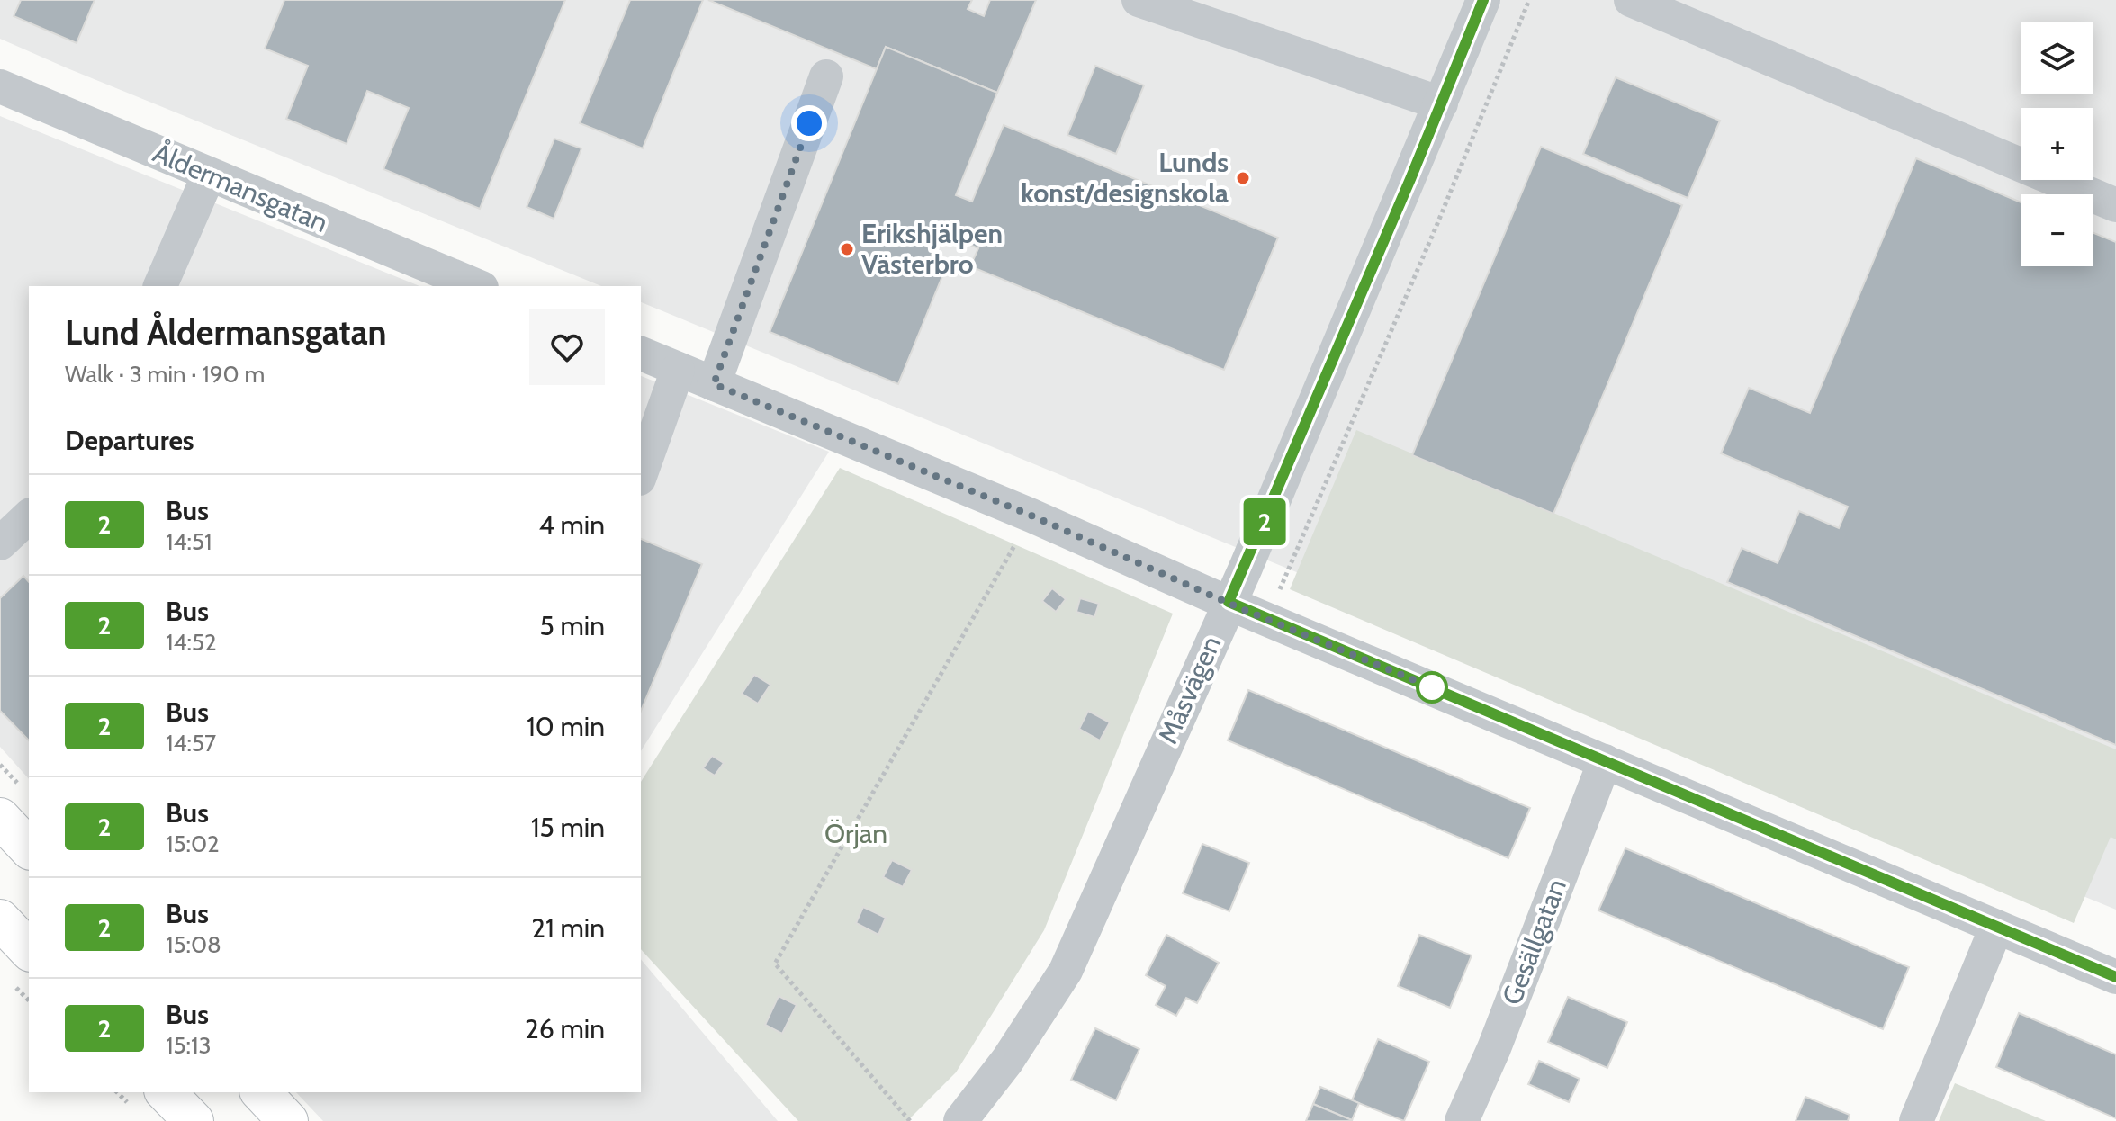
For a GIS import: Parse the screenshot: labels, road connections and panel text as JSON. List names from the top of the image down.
{
  "streets": {
    "street": ["Åldermansgatan", "Måsvägen", "Gesällgatan"]
  },
  "parks": ["Örjan"],
  "places": ["Lunds konst/designskola", "Erikshjälpen Västerbro"],
  "lines": ["bus line 2"],
  "page": {
    "on_map": "2",
    "map_buttons": ["+", "−"],
    "heading": [
      ["Lund Åldermansgatan", "Walk · 3 min · 190 m"],
      "Departures"
    ],
    "list": [
      {
        "mark": "2",
        "name": "Bus",
        "note": "14:51",
        "value": "4 min"
      },
      {
        "mark": "2",
        "name": "Bus",
        "note": "14:52",
        "value": "5 min"
      },
      {
        "mark": "2",
        "name": "Bus",
        "note": "14:57",
        "value": "10 min"
      },
      {
        "mark": "2",
        "name": "Bus",
        "note": "15:02",
        "value": "15 min"
      },
      {
        "mark": "2",
        "name": "Bus",
        "note": "15:08",
        "value": "21 min"
      },
      {
        "mark": "2",
        "name": "Bus",
        "note": "15:13",
        "value": "26 min"
      }
    ]
  }
}
